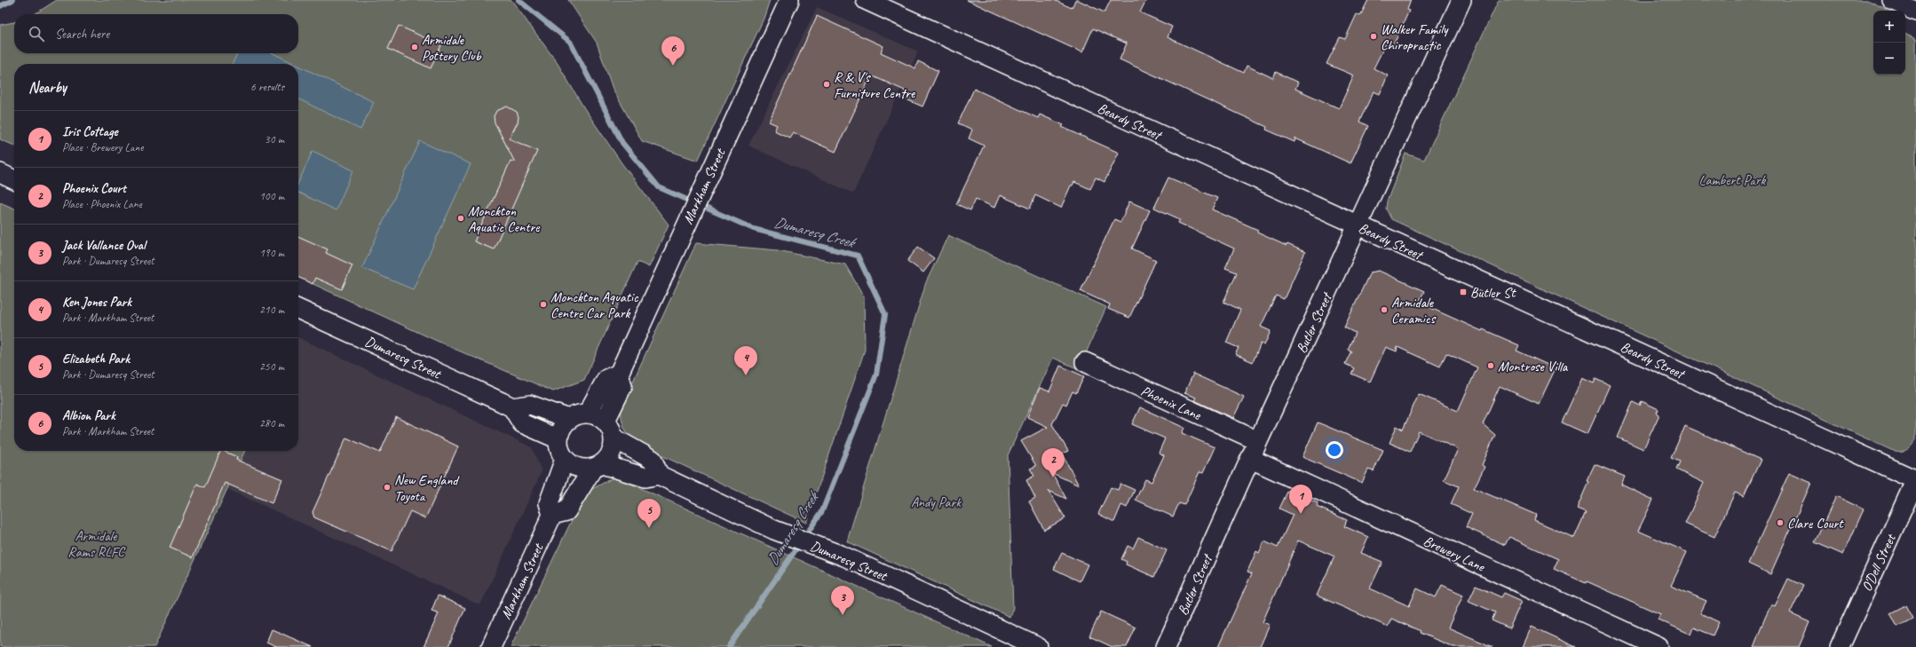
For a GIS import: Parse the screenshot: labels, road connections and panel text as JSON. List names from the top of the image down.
{
  "streets": {
    "street": [
      "Beardy Street",
      "Markham Street",
      "Butler Street",
      "Dumaresq Street",
      "Phoenix Lane",
      "Brewery Lane",
      "O'Dell Street"
    ]
  },
  "crossings": [
    ["Beardy Street", "Butler Street"],
    ["Beardy Street", "O'Dell Street"],
    ["Markham Street", "Dumaresq Street"],
    ["Butler Street", "Phoenix Lane"],
    ["Butler Street", "Brewery Lane"]
  ],
  "water": ["Dumaresq Creek"],
  "parks": ["Lambert Park", "Andy Park", "Armidale Rams RLFC"],
  "places": {
    "other": [
      "Walker Family Chiropractic",
      "Armidale Pottery Club",
      "R & V's Furniture Centre",
      "Monckton Aquatic Centre",
      "Monckton Aquatic Centre Car Park",
      "Armidale Ceramics",
      "Montrose Villa",
      "New England Toyota",
      "Clare Court"
    ],
    "transit": ["Butler St"]
  },
  "page": {
    "map_buttons": ["+", "−"],
    "search": "Search here",
    "pins": [
      "6",
      "4",
      "2",
      "1",
      "5",
      "3"
    ],
    "heading": ["Nearby", "6 results"],
    "list": [
      {
        "mark": "1",
        "name": "Iris Cottage",
        "note": "Place · Brewery Lane",
        "value": "30 m"
      },
      {
        "mark": "2",
        "name": "Phoenix Court",
        "note": "Place · Phoenix Lane",
        "value": "100 m"
      },
      {
        "mark": "3",
        "name": "Jack Vallance Oval",
        "note": "Park · Dumaresq Street",
        "value": "190 m"
      },
      {
        "mark": "4",
        "name": "Ken Jones Park",
        "note": "Park · Markham Street",
        "value": "210 m"
      },
      {
        "mark": "5",
        "name": "Elizabeth Park",
        "note": "Park · Dumaresq Street",
        "value": "250 m"
      },
      {
        "mark": "6",
        "name": "Albion Park",
        "note": "Park · Markham Street",
        "value": "280 m"
      }
    ]
  }
}
